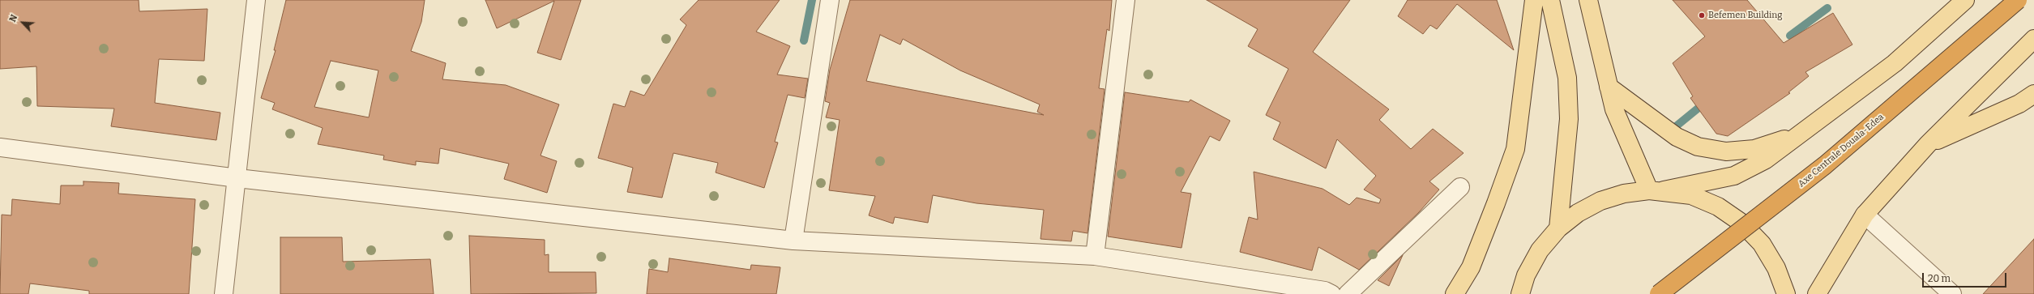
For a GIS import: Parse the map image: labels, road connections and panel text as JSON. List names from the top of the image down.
{
  "streets": {
    "highway": ["Axe Centrale Douala-Edea"]
  },
  "places": ["Befemen Building"],
  "scale_bar": "20 m",
  "north": "top left"
}
